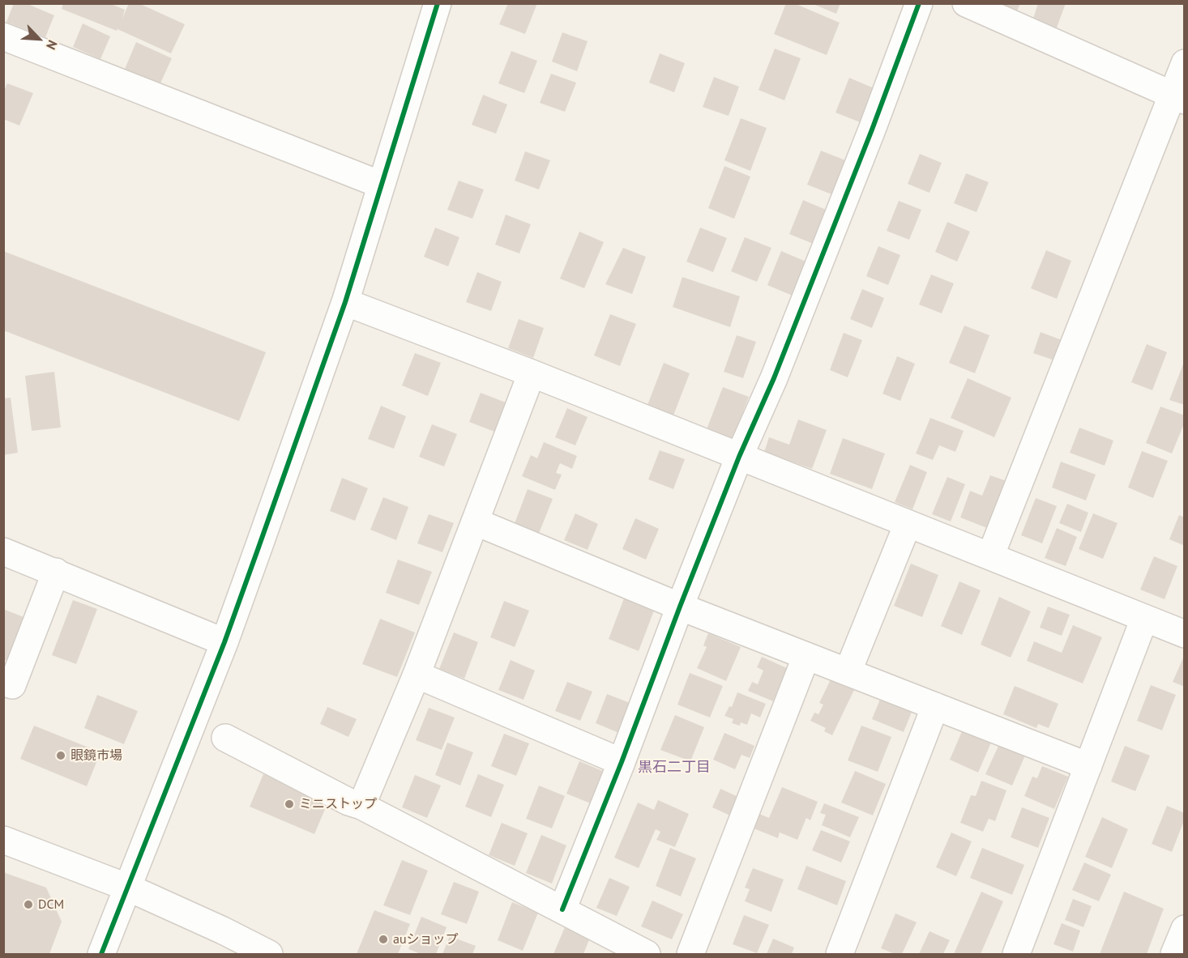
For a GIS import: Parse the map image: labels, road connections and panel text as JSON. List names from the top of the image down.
{
  "districts": ["黒石二丁目"],
  "places": [
    "眼鏡市場",
    "ミニストップ",
    "DCM",
    "auショップ"
  ],
  "north": "bottom right"
}
